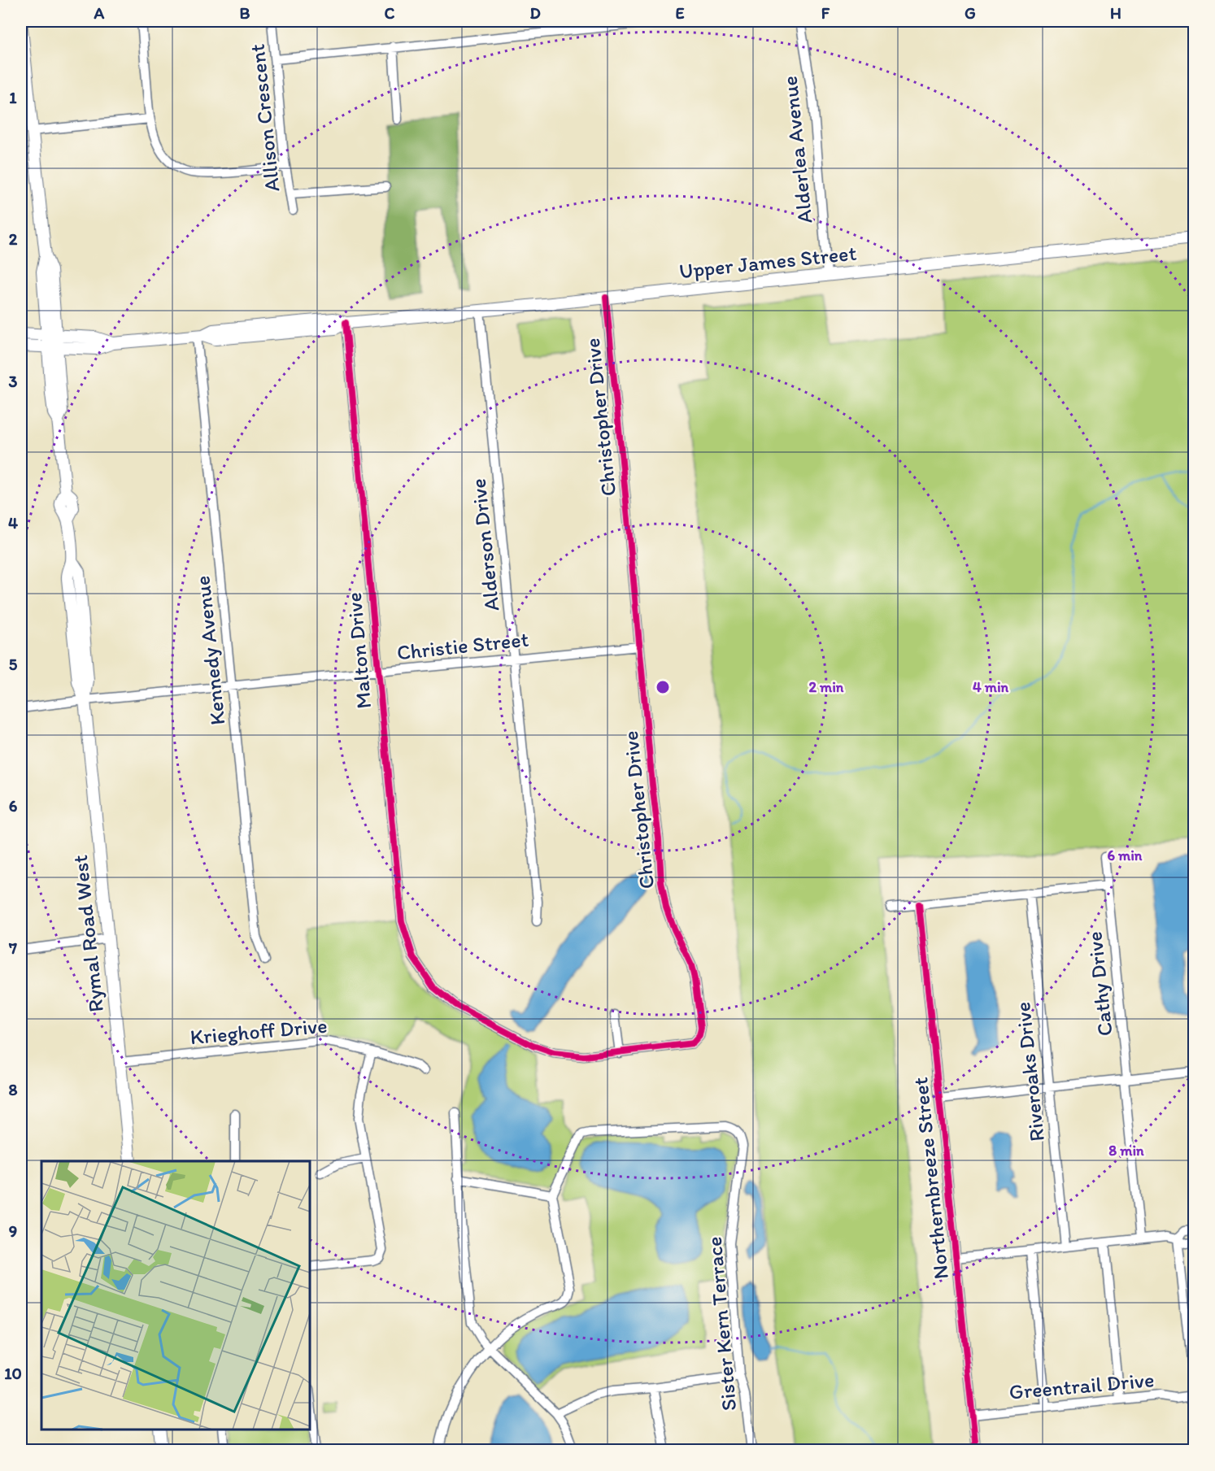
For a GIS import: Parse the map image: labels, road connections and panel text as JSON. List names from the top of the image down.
{
  "streets": {
    "main road": ["Upper James Street", "Rymal Road West"],
    "street": [
      "Allison Crescent",
      "Alderlea Avenue",
      "Christopher Drive",
      "Alderson Drive",
      "Christie Street",
      "Kennedy Avenue",
      "Malton Drive",
      "Cathy Drive",
      "Krieghoff Drive",
      "Riveroaks Drive",
      "Northernbreeze Street",
      "Sister Kern Terrace",
      "Greentrail Drive"
    ]
  },
  "crossings": [
    ["Alderlea Avenue", "Upper James Street"],
    ["Upper James Street", "Christopher Drive"],
    ["Upper James Street", "Alderson Drive"],
    ["Upper James Street", "Kennedy Avenue"],
    ["Upper James Street", "Malton Drive"],
    ["Upper James Street", "Rymal Road West"],
    ["Christopher Drive", "Christie Street"],
    ["Christopher Drive", "Malton Drive"],
    ["Alderson Drive", "Christie Street"],
    ["Christie Street", "Kennedy Avenue"],
    ["Christie Street", "Malton Drive"],
    ["Christie Street", "Rymal Road West"],
    ["Rymal Road West", "Krieghoff Drive"],
    ["Northernbreeze Street", "Greentrail Drive"]
  ],
  "grid": {
    "columns": [
      "A",
      "B",
      "C",
      "D",
      "E",
      "F",
      "G",
      "H"
    ],
    "rows": [
      "1",
      "2",
      "3",
      "4",
      "5",
      "6",
      "7",
      "8",
      "9",
      "10"
    ]
  },
  "rings": [
    "2 min",
    "4 min",
    "6 min",
    "8 min"
  ]
}
